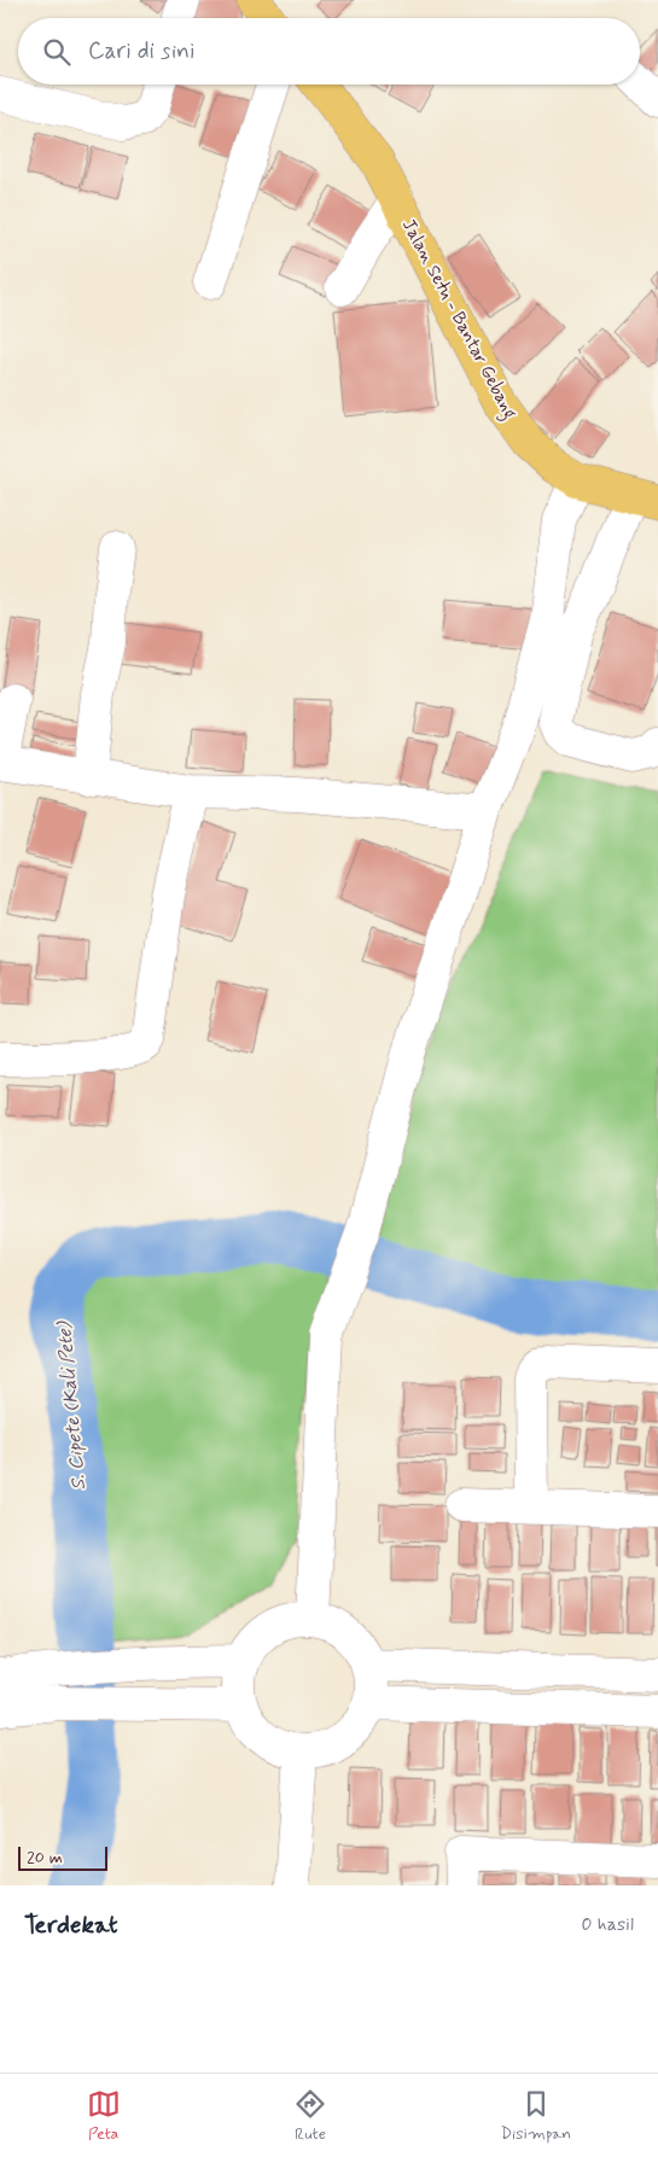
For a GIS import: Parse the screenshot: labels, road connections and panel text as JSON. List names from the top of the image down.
{
  "streets": {
    "main road": ["Jalan Setu - Bantar Gebang"]
  },
  "water": ["S. Cipete (Kali Pete)"],
  "scale_bar": "20 m",
  "page": {
    "search": "Cari di sini",
    "scale": "20 m",
    "heading": ["Terdekat", "0 hasil"],
    "nav": ["Peta", "Rute", "Disimpan"]
  }
}
